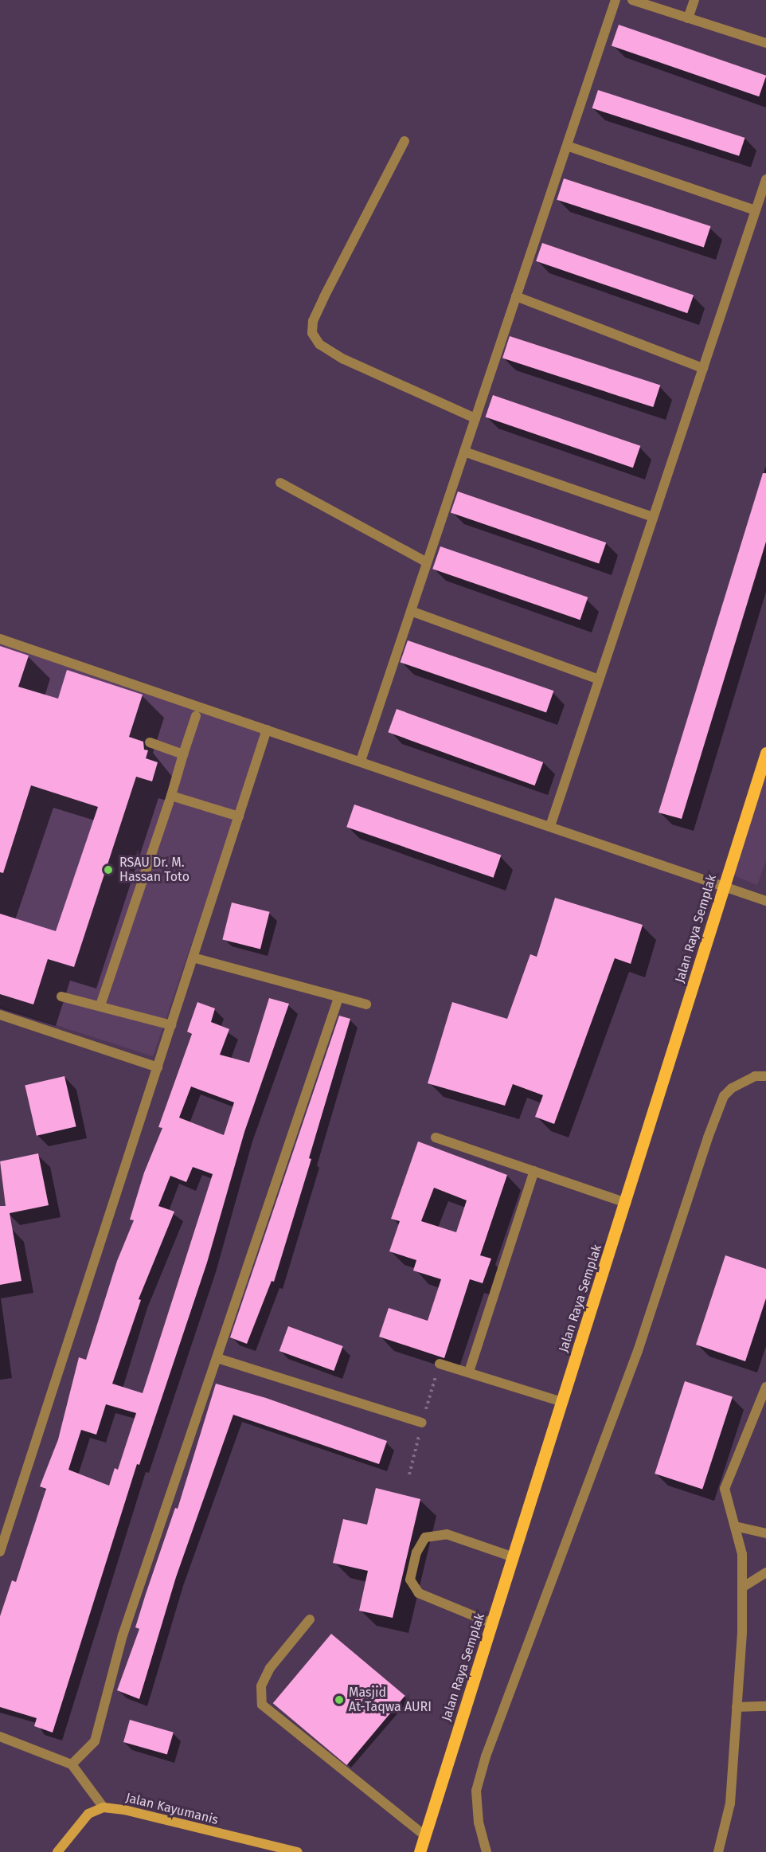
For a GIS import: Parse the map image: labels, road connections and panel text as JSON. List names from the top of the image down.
{
  "streets": {
    "main road": ["Jalan Raya Semplak"],
    "street": ["Jalan Kayumanis"]
  },
  "places": ["RSAU Dr. M. Hassan Toto", "Masjid At-Taqwa AURI"]
}
